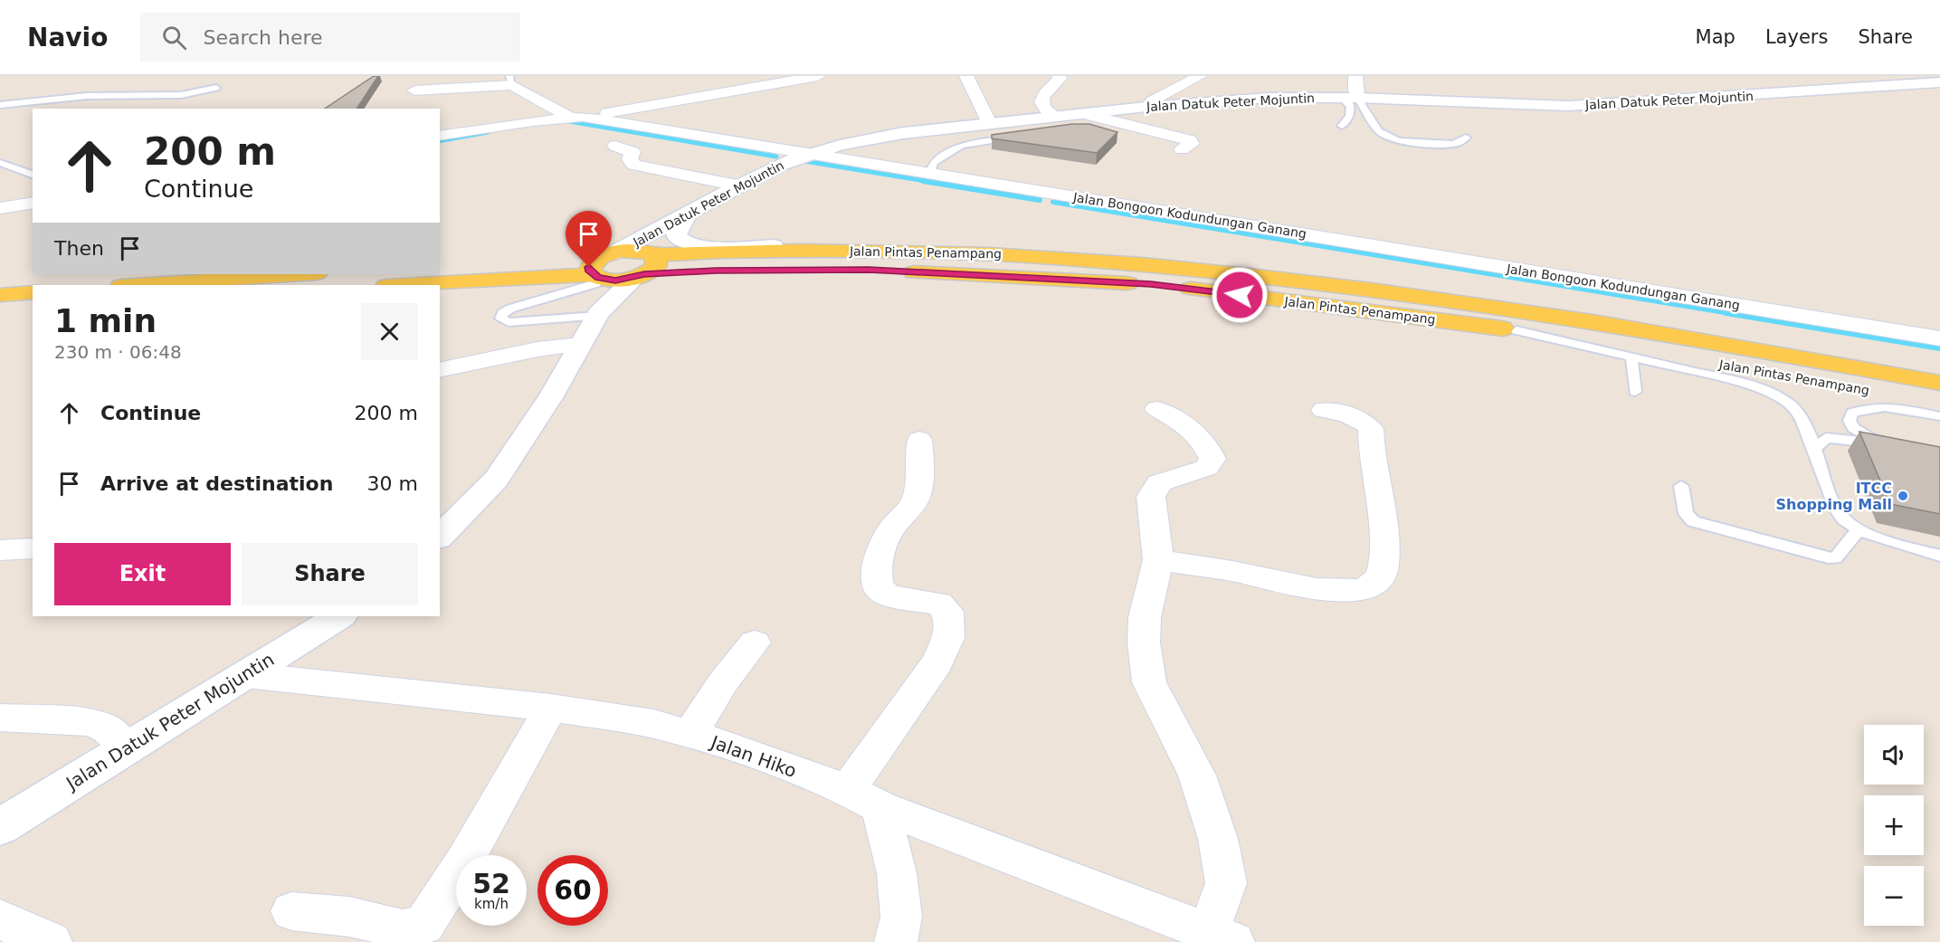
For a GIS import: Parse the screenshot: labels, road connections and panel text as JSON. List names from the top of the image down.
{
  "streets": {
    "main road": ["Jalan Datuk Peter Mojuntin", "Jalan Pintas Penampang"],
    "street": ["Jalan Bongoon Kodundungan Ganang", "Jalan Hiko"]
  },
  "crossings": [
    ["Jalan Datuk Peter Mojuntin", "Jalan Bongoon Kodundungan Ganang"],
    ["Jalan Datuk Peter Mojuntin", "Jalan Hiko"]
  ],
  "places": ["ITCC Shopping Mall"],
  "page": {
    "header": "Navio",
    "search": "Search here",
    "nav": ["Map", "Layers", "Share"],
    "turn": ["200 m", "Continue"],
    "then": "Then",
    "heading": ["1 min", "230 m · 06:48"],
    "list": [
      {
        "name": "Continue",
        "value": "200 m"
      },
      {
        "name": "Arrive at destination",
        "value": "30 m"
      }
    ],
    "buttons": ["Exit", "Share"],
    "map_buttons": ["+", "−"],
    "speed": "52 km/h",
    "limit": "60"
  }
}
